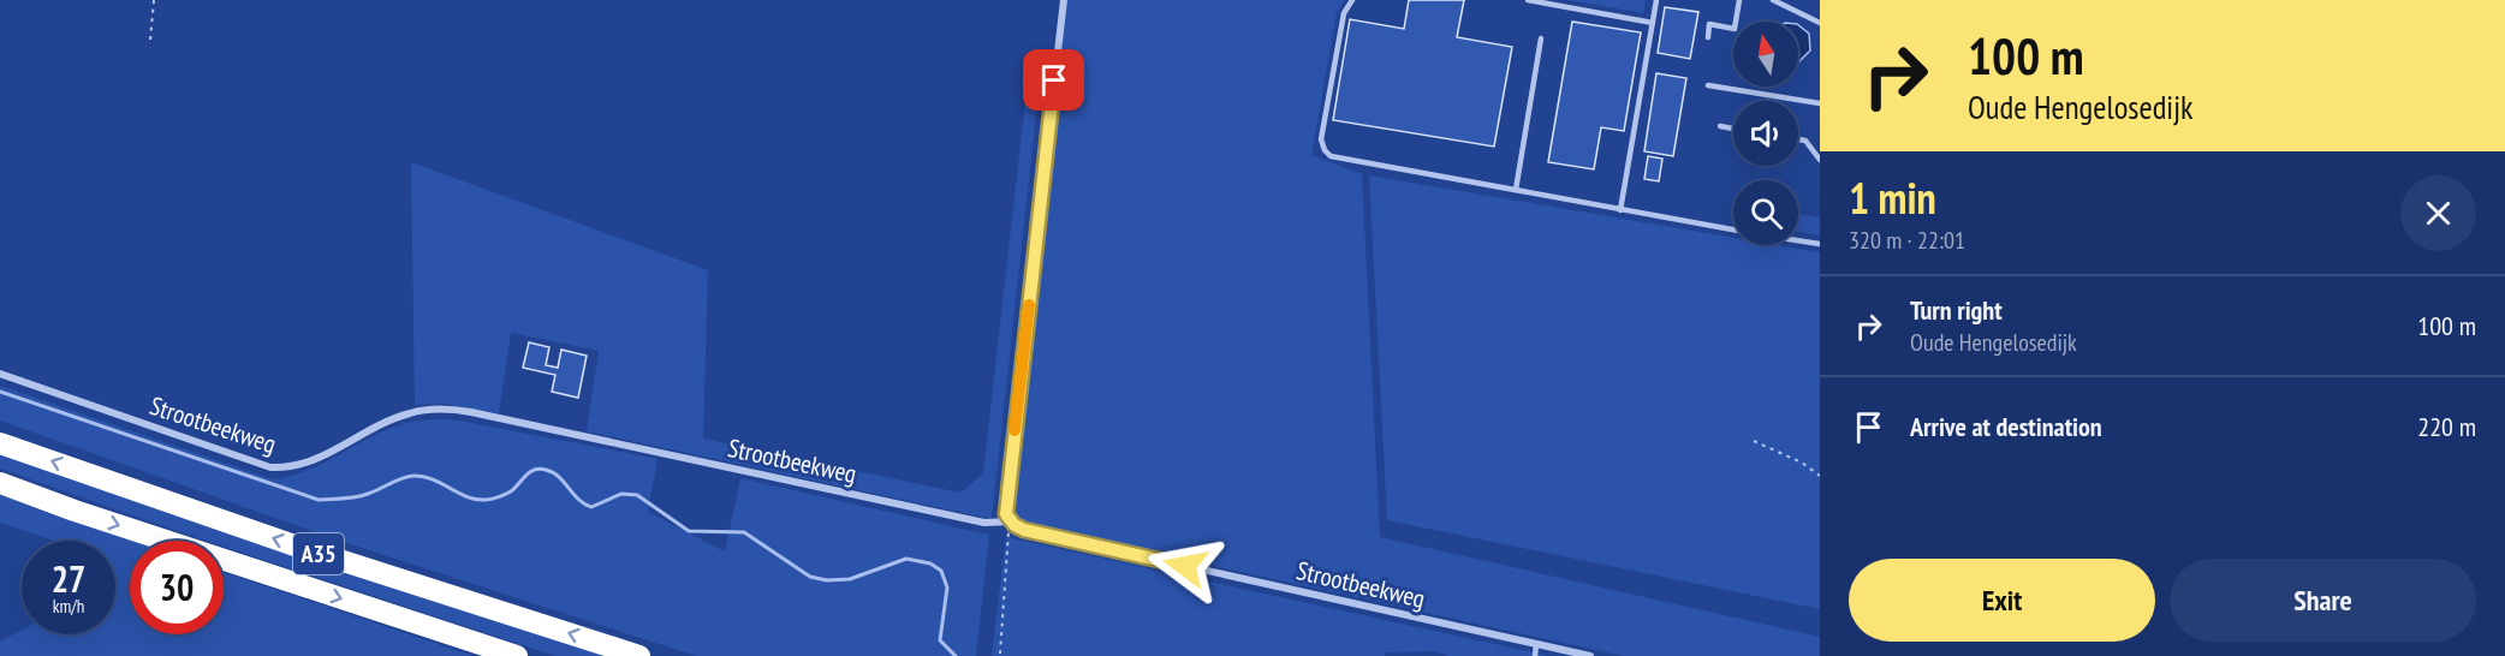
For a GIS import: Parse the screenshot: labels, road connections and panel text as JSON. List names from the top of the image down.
{
  "streets": {
    "highway": ["A35"],
    "street": ["Strootbeekweg"]
  },
  "north": "top",
  "page": {
    "turn": ["100 m", "Oude Hengelosedijk"],
    "heading": ["1 min", "320 m · 22:01"],
    "list": [
      {
        "name": "Turn right",
        "note": "Oude Hengelosedijk",
        "value": "100 m"
      },
      {
        "name": "Arrive at destination",
        "value": "220 m"
      }
    ],
    "speed": "27 km/h",
    "limit": "30",
    "buttons": ["Exit", "Share"]
  }
}
